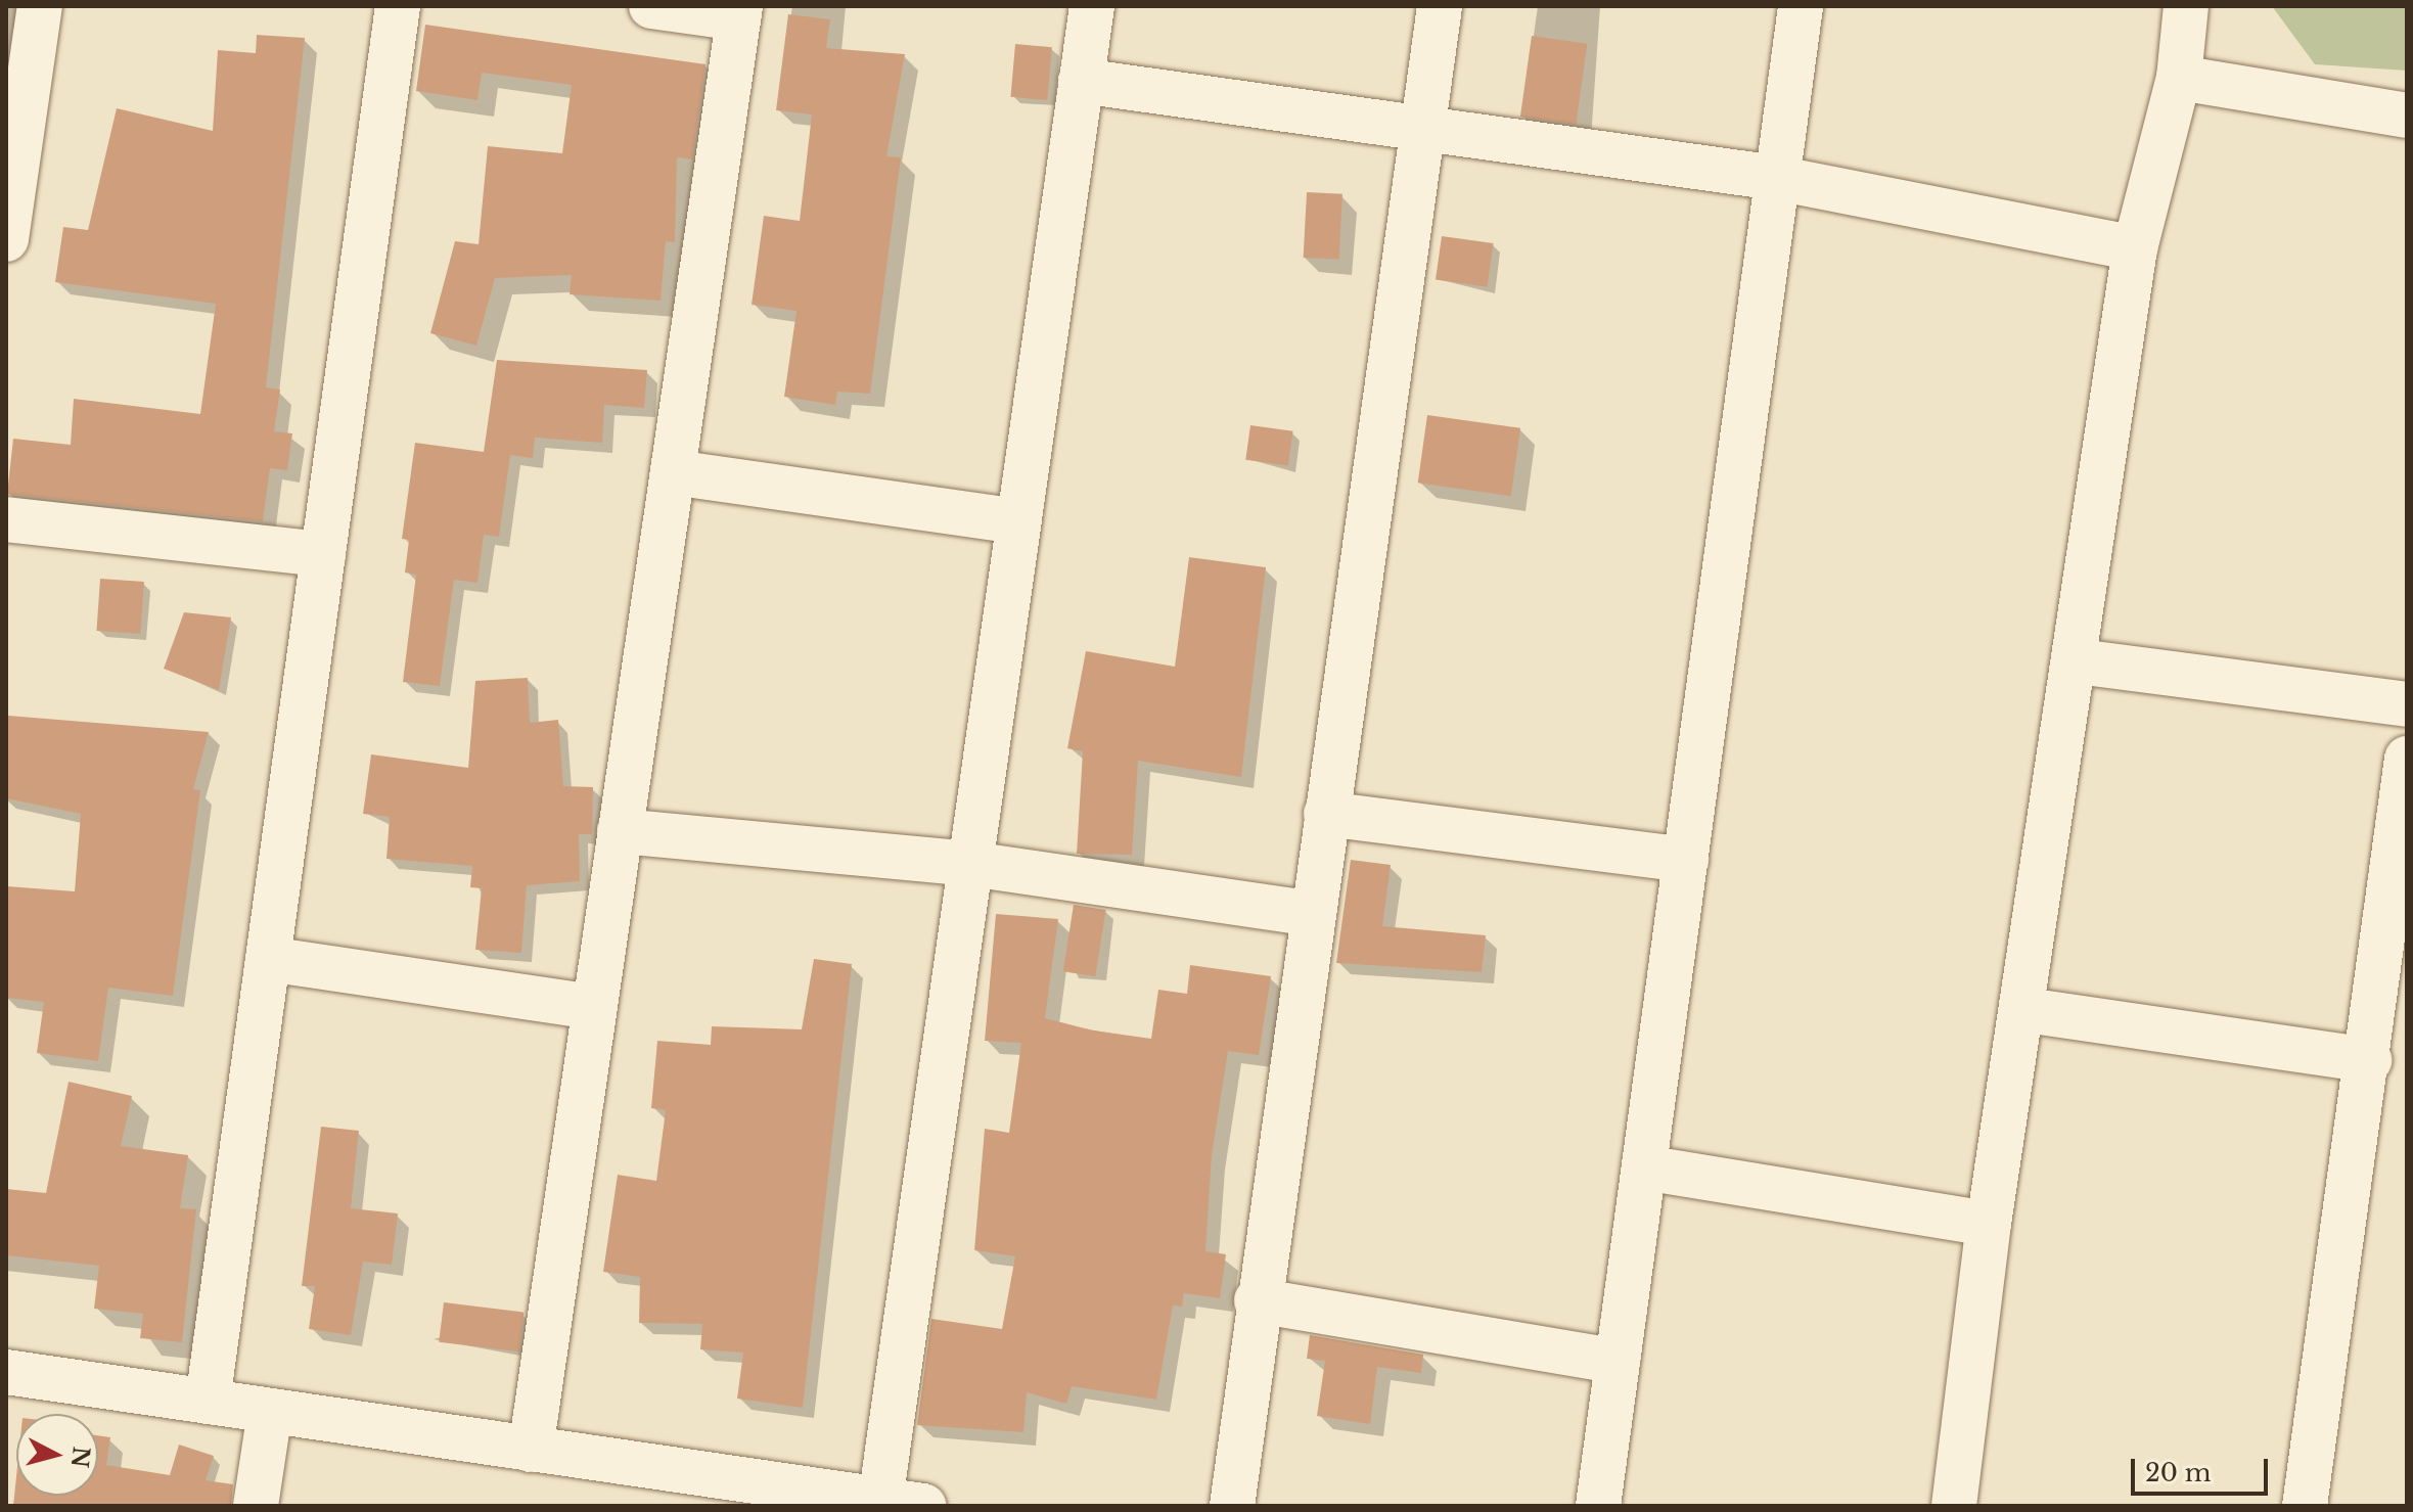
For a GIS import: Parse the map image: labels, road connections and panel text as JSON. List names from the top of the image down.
{
  "scale_bar": "20 m",
  "north": "right"
}
